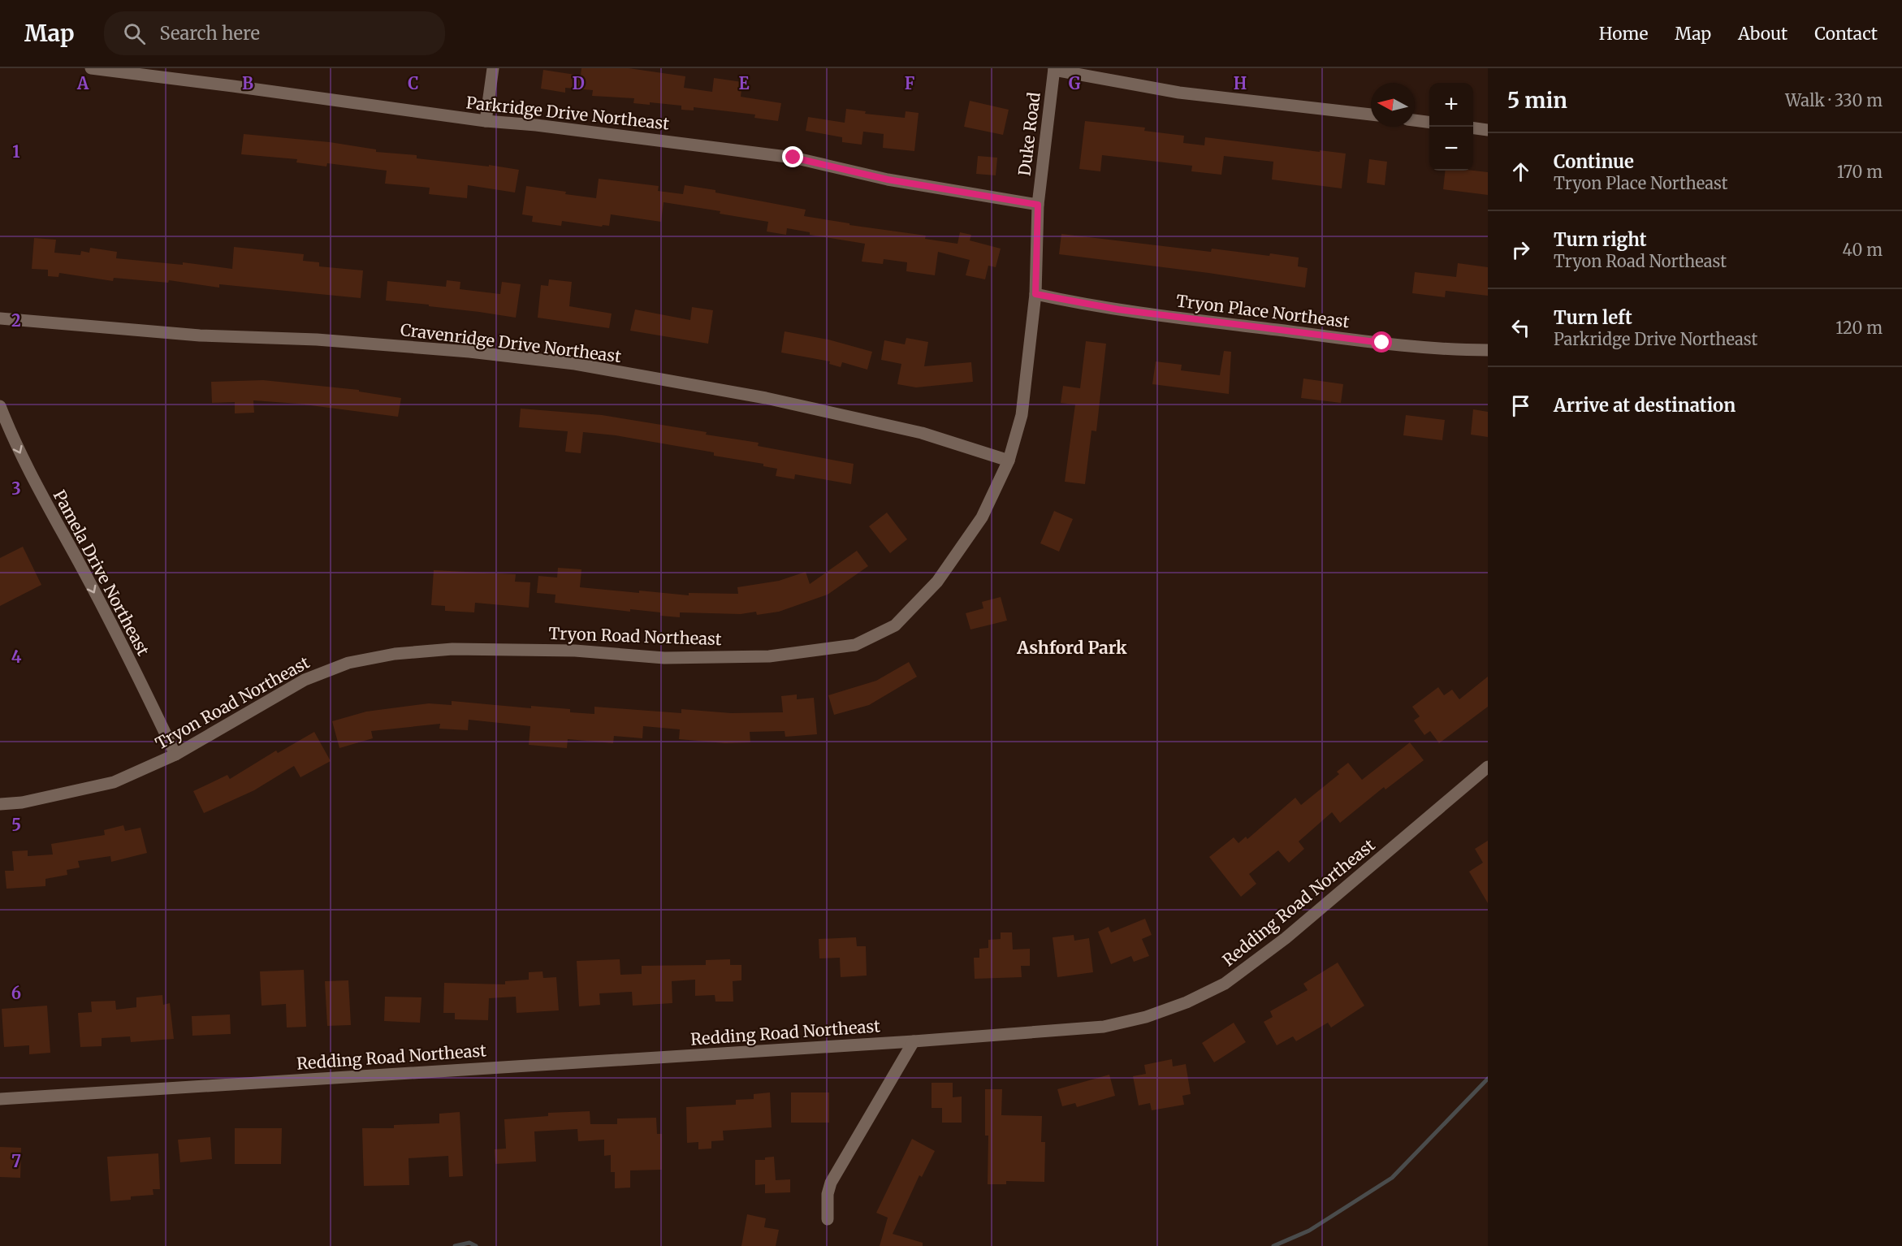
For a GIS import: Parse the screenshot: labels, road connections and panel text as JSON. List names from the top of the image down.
{
  "streets": {
    "street": [
      "Parkridge Drive Northeast",
      "Duke Road",
      "Tryon Place Northeast",
      "Cravenridge Drive Northeast",
      "Pamela Drive Northeast",
      "Tryon Road Northeast",
      "Redding Road Northeast"
    ]
  },
  "crossings": [
    ["Parkridge Drive Northeast", "Duke Road"],
    ["Parkridge Drive Northeast", "Tryon Road Northeast"],
    ["Duke Road", "Tryon Road Northeast"],
    ["Tryon Place Northeast", "Tryon Road Northeast"],
    ["Cravenridge Drive Northeast", "Tryon Road Northeast"],
    ["Pamela Drive Northeast", "Tryon Road Northeast"]
  ],
  "one_way": ["Pamela Drive Northeast"],
  "districts": ["Ashford Park"],
  "north": "left",
  "page": {
    "header": "Map",
    "search": "Search here",
    "nav": [
      "Home",
      "Map",
      "About",
      "Contact"
    ],
    "heading": ["5 min", "Walk · 330 m"],
    "map_buttons": ["+", "−"],
    "list": [
      ["Continue", "Tryon Place Northeast", "170 m"],
      ["Turn right", "Tryon Road Northeast", "40 m"],
      ["Turn left", "Parkridge Drive Northeast", "120 m"],
      "Arrive at destination"
    ]
  },
  "grid": {
    "columns": [
      "A",
      "B",
      "C",
      "D",
      "E",
      "F",
      "G",
      "H"
    ],
    "rows": [
      "1",
      "2",
      "3",
      "4",
      "5",
      "6",
      "7"
    ]
  }
}
